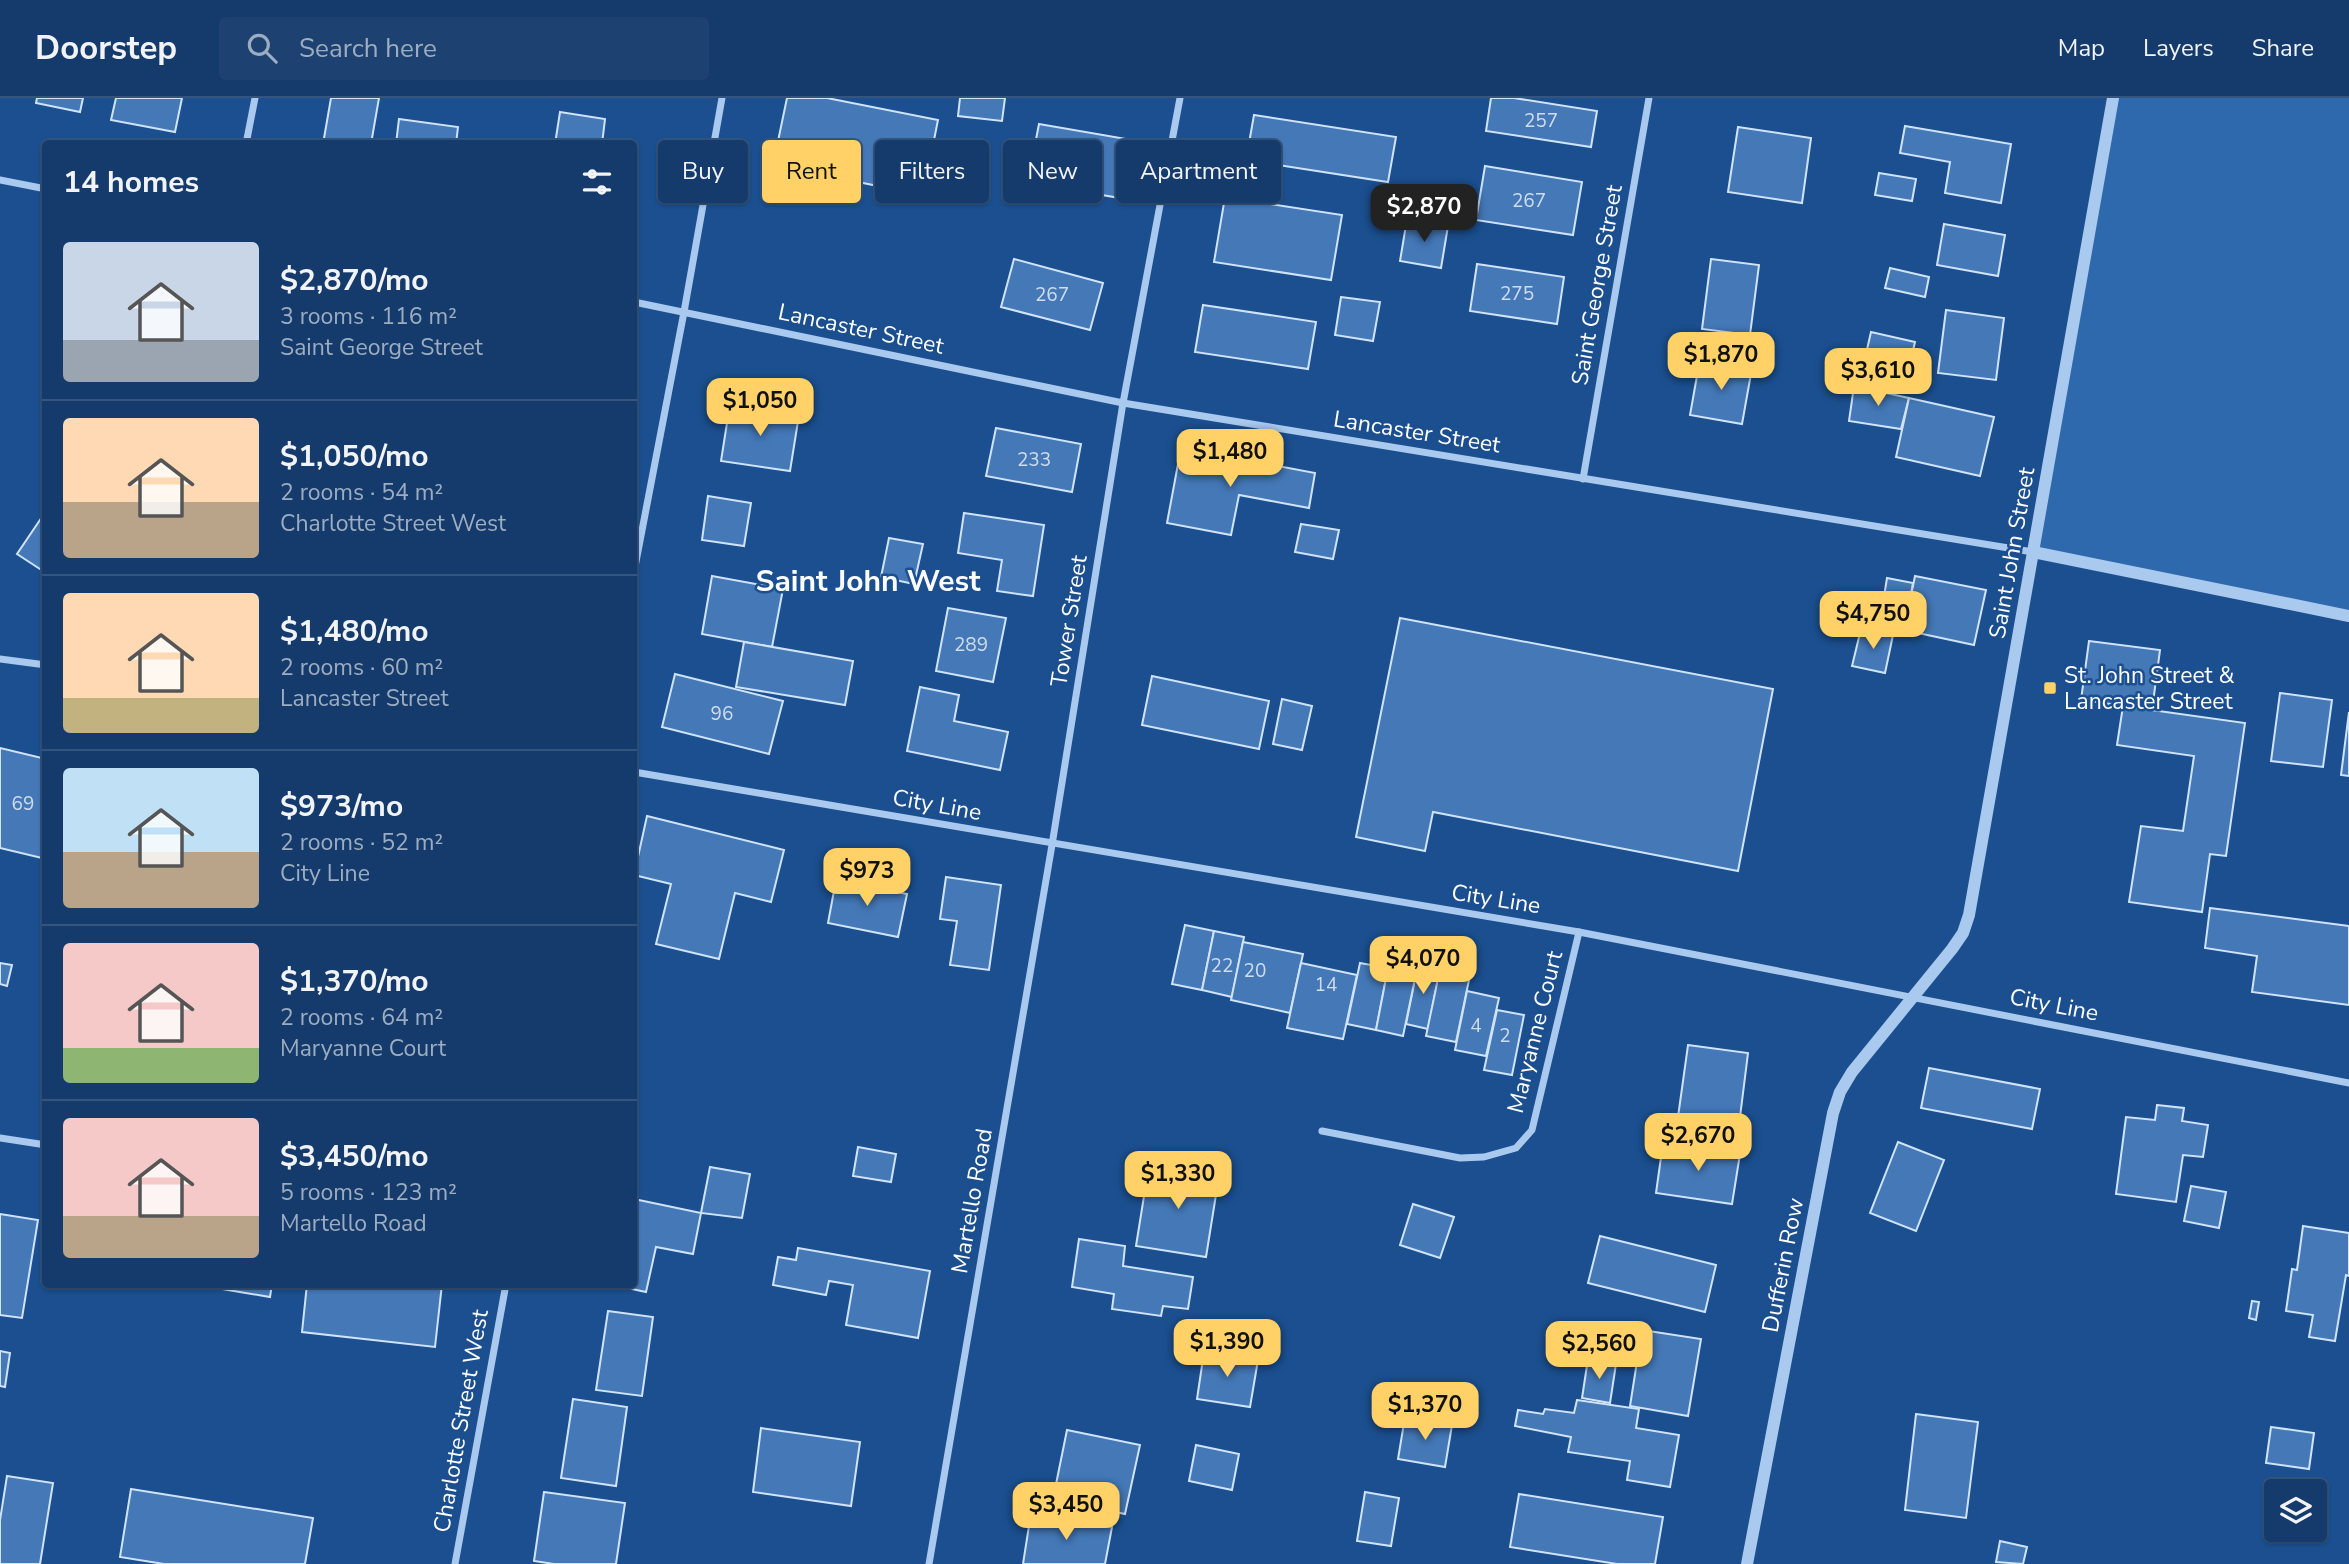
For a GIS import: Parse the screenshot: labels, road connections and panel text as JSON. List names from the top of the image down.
{
  "streets": {
    "street": [
      "Saint George Street",
      "Lancaster Street",
      "Saint John Street",
      "Tower Street",
      "City Line",
      "Maryanne Court",
      "Martello Road",
      "Dufferin Row",
      "Charlotte Street West"
    ]
  },
  "crossings": [
    ["Saint George Street", "Lancaster Street"],
    ["Lancaster Street", "Saint John Street"],
    ["Lancaster Street", "Tower Street"],
    ["Saint John Street", "City Line"],
    ["Saint John Street", "Dufferin Row"],
    ["Tower Street", "City Line"],
    ["Tower Street", "Martello Road"],
    ["City Line", "Maryanne Court"],
    ["City Line", "Martello Road"],
    ["City Line", "Dufferin Row"]
  ],
  "districts": ["Saint John West"],
  "places": {
    "transit": ["St. John Street & Lancaster Street"]
  },
  "house_numbers": [
    "257",
    "267",
    "275",
    "267",
    "233",
    "289",
    "96",
    "69",
    "22",
    "20",
    "14",
    "4",
    "2"
  ],
  "page": {
    "header": "Doorstep",
    "search": "Search here",
    "nav": ["Map", "Layers", "Share"],
    "chip": [
      "Buy",
      "Rent",
      "Filters",
      "New",
      "Apartment"
    ],
    "heading": "14 homes",
    "price": [
      "$2,870",
      "$1,870",
      "$3,610",
      "$1,050",
      "$1,480",
      "$4,750",
      "$973",
      "$4,070",
      "$2,670",
      "$1,330",
      "$1,390",
      "$2,560",
      "$1,370",
      "$3,450"
    ],
    "list": [
      {
        "name": "$2,870/mo",
        "note": "3 rooms · 116 m² · Saint George Street"
      },
      {
        "name": "$1,050/mo",
        "note": "2 rooms · 54 m² · Charlotte Street West"
      },
      {
        "name": "$1,480/mo",
        "note": "2 rooms · 60 m² · Lancaster Street"
      },
      {
        "name": "$973/mo",
        "note": "2 rooms · 52 m² · City Line"
      },
      {
        "name": "$1,370/mo",
        "note": "2 rooms · 64 m² · Maryanne Court"
      },
      {
        "name": "$3,450/mo",
        "note": "5 rooms · 123 m² · Martello Road"
      }
    ]
  }
}
